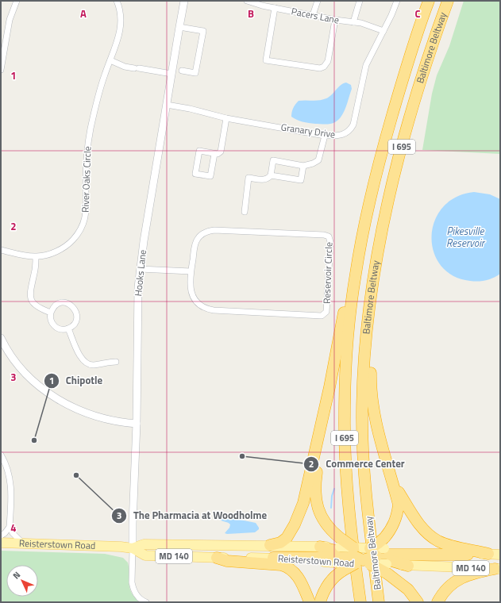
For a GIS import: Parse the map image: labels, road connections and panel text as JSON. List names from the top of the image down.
{
  "streets": {
    "highway": ["Baltimore Beltway", "I 695"],
    "main road": ["Reisterstown Road", "MD 140"],
    "street": [
      "Pacers Lane",
      "Granary Drive",
      "River Oaks Circle",
      "Hooks Lane",
      "Reservoir Circle"
    ]
  },
  "crossings": [
    ["Pacers Lane", "Granary Drive"],
    ["Granary Drive", "Hooks Lane"],
    ["Hooks Lane", "Reisterstown Road"]
  ],
  "water": ["Pikesville Reservoir"],
  "places": ["Chipotle", "Commerce Center", "The Pharmacia at Woodholme"],
  "north": "top left",
  "grid": {
    "columns": ["A", "B", "C"],
    "rows": [
      "1",
      "2",
      "3",
      "4"
    ]
  }
}
